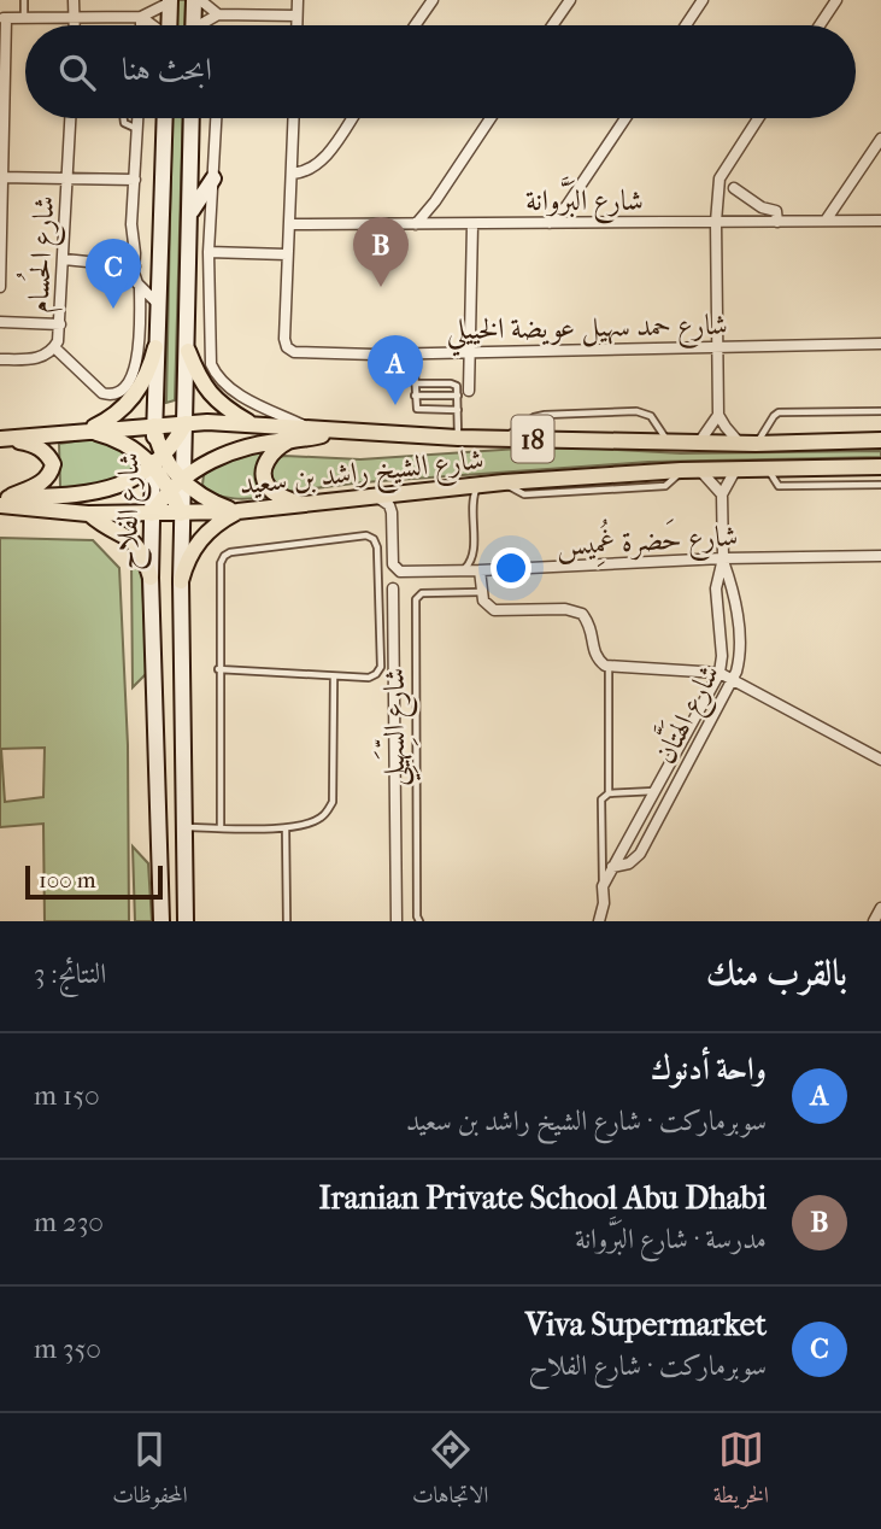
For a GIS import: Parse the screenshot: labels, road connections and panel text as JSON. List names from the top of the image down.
{
  "streets": {
    "main road": ["18", "شارع الشيخ راشد بن سعيد", "شارع الفلاح"],
    "street": [
      "شارع البَرَّوانة",
      "شارع الحُسام",
      "شارع حمد سهيل عويضة الخييلي",
      "شارع حَضرة غُمِيس",
      "شارع الهَتَّان"
    ],
    "lane": ["شارع السِّهَيلِي"]
  },
  "crossings": [
    ["شارع البَرَّوانة", "شارع حمد سهيل عويضة الخييلي"],
    ["شارع الشيخ راشد بن سعيد", "شارع الفلاح"],
    ["شارع الشيخ راشد بن سعيد", "شارع حَضرة غُمِيس"],
    ["شارع الشيخ راشد بن سعيد", "شارع الهَتَّان"],
    ["شارع حَضرة غُمِيس", "شارع الهَتَّان"]
  ],
  "scale_bar": "100 m",
  "page": {
    "search": "ابحث هنا",
    "pins": ["B", "C", "A"],
    "scale": "100 m",
    "heading": ["بالقرب منك", "النتائج: 3"],
    "list": [
      {
        "mark": "A",
        "name": "واحة أدنوك",
        "note": "سوبرماركت · شارع الشيخ راشد بن سعيد",
        "value": "150 m"
      },
      {
        "mark": "B",
        "name": "Iranian Private School Abu Dhabi",
        "note": "مدرسة · شارع البَرَّوانة",
        "value": "230 m"
      },
      {
        "mark": "C",
        "name": "Viva Supermarket",
        "note": "سوبرماركت · شارع الفلاح",
        "value": "350 m"
      }
    ],
    "nav": ["الخريطة", "الاتجاهات", "المحفوظات"]
  }
}
